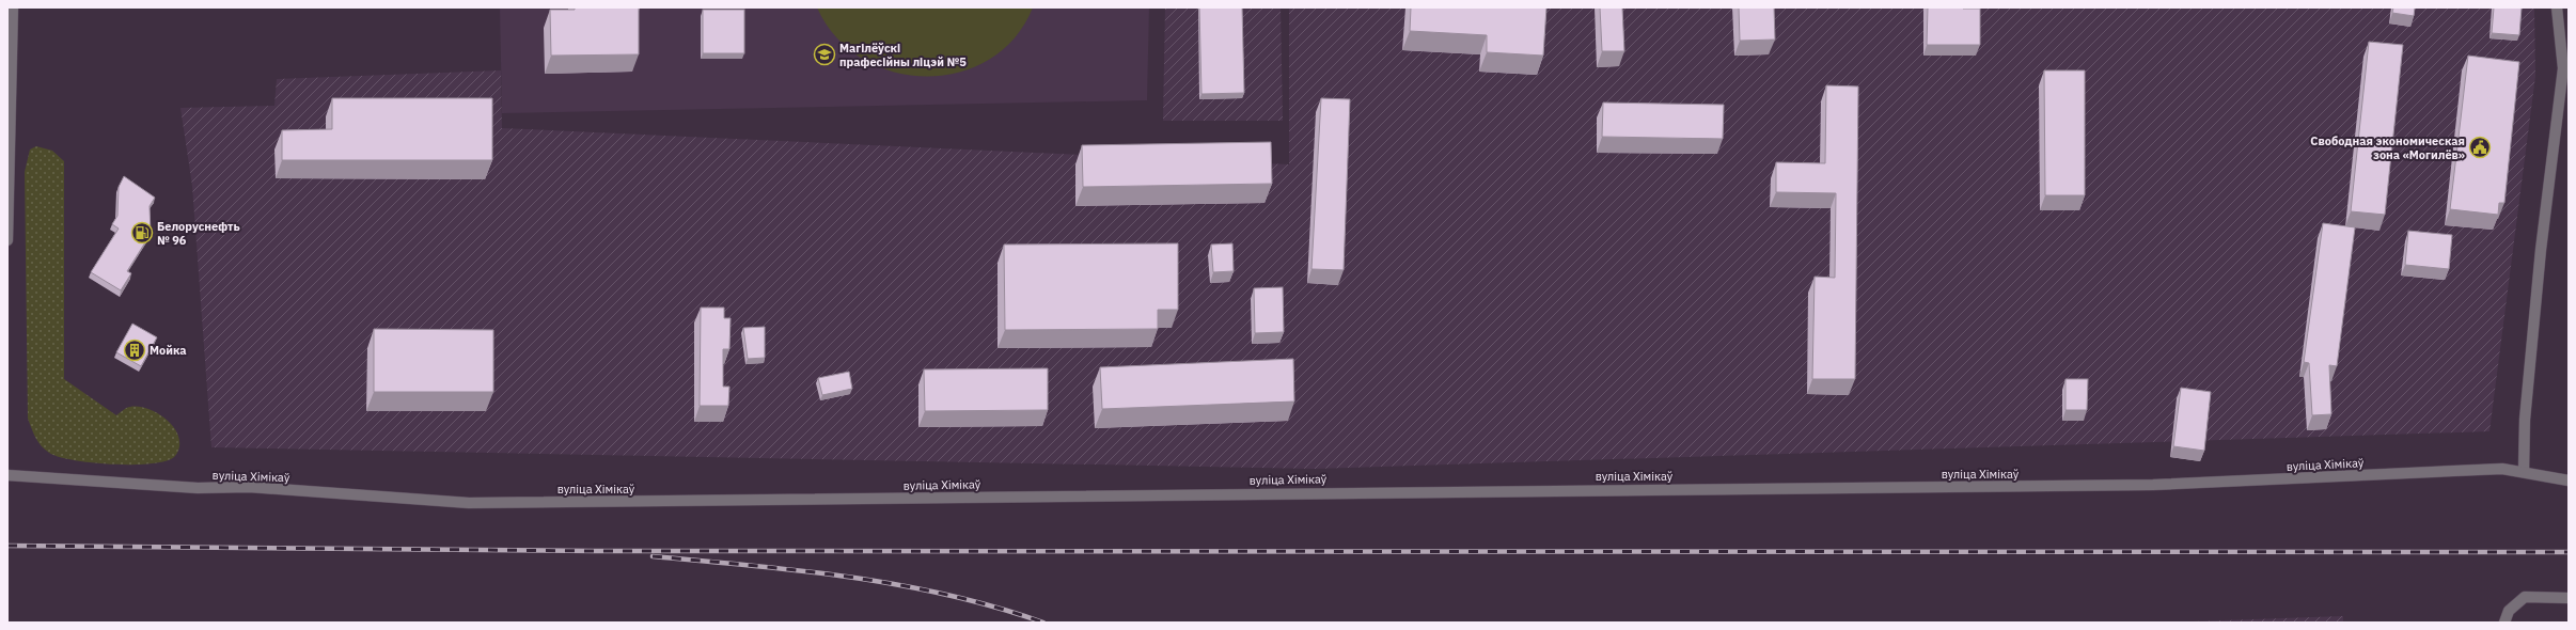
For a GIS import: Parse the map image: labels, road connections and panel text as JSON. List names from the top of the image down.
{
  "streets": {
    "street": ["вуліца Хімікаў"]
  },
  "places": {
    "school or university": ["Магілёўскі прафесійны ліцэй №5"],
    "public building": ["Свободная экономическая зона «Могилёв»"],
    "fuel station": ["Белоруснефть № 96"],
    "building": ["Мойка"]
  }
}
